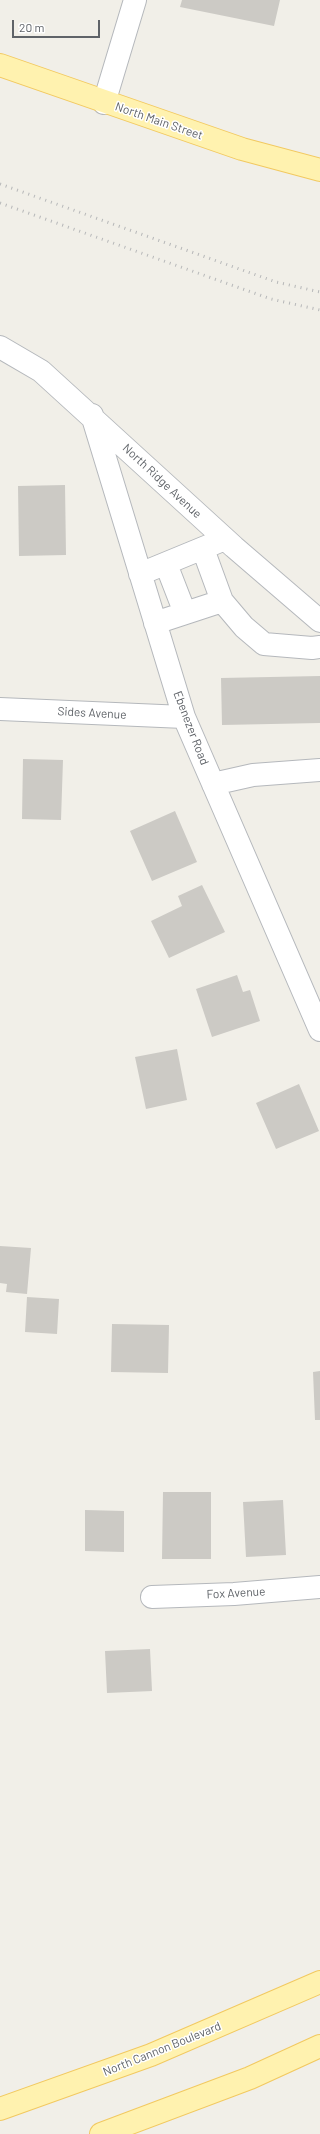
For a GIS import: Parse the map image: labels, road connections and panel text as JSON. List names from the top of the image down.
{
  "streets": {
    "main road": ["North Main Street", "North Cannon Boulevard"],
    "street": [
      "North Ridge Avenue",
      "Sides Avenue",
      "Ebenezer Road",
      "Fox Avenue"
    ]
  },
  "crossings": [
    ["North Ridge Avenue", "Ebenezer Road"],
    ["Sides Avenue", "Ebenezer Road"]
  ],
  "scale_bar": "20 m"
}
